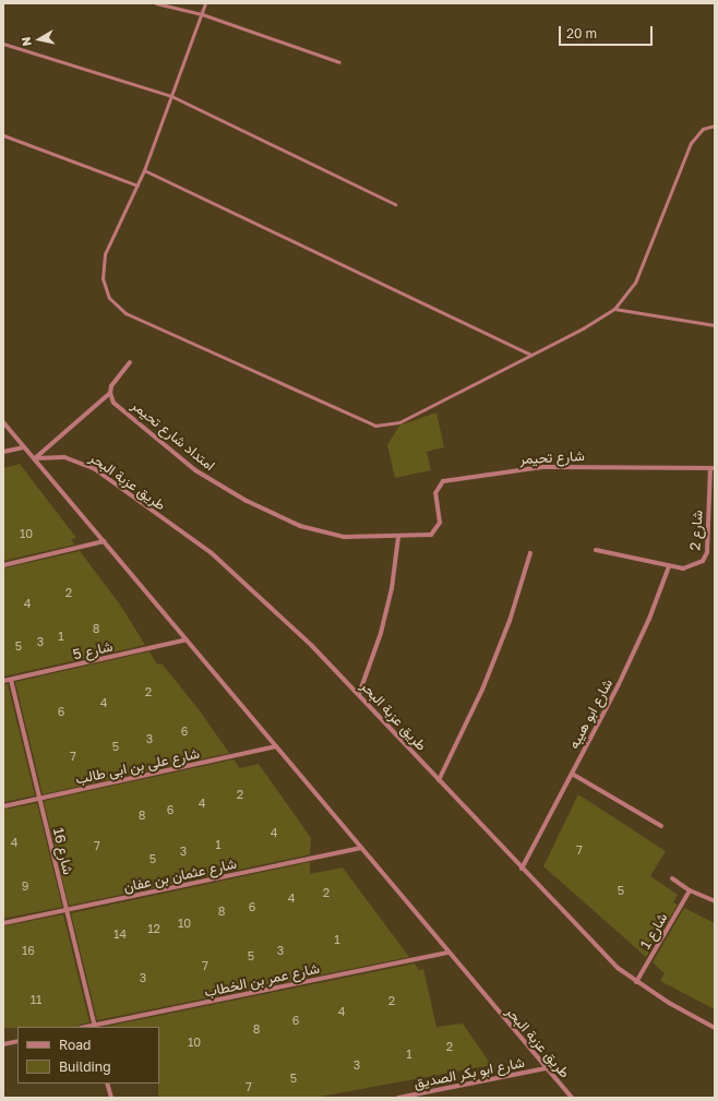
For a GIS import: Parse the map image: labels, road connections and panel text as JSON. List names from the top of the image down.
{
  "streets": {
    "street": [
      "امتداد شارع تحيمر",
      "شارع تحيمر",
      "طريق عزبة البحر",
      "شارع 2",
      "شارع 5",
      "شارع ابو هيبه",
      "شارع على بن ابى طالب",
      "شارع 16",
      "شارع عثمان بن عفان",
      "شارع 1",
      "شارع عمر بن الخطاب",
      "شارع ابو بكر الصديق"
    ]
  },
  "crossings": [
    ["امتداد شارع تحيمر", "شارع تحيمر"],
    ["شارع تحيمر", "شارع 2"],
    ["طريق عزبة البحر", "شارع 5"],
    ["طريق عزبة البحر", "شارع ابو هيبه"],
    ["طريق عزبة البحر", "شارع على بن ابى طالب"],
    ["طريق عزبة البحر", "شارع عثمان بن عفان"],
    ["طريق عزبة البحر", "شارع 1"],
    ["طريق عزبة البحر", "شارع عمر بن الخطاب"],
    ["طريق عزبة البحر", "شارع ابو بكر الصديق"],
    ["شارع 2", "شارع ابو هيبه"],
    ["شارع 5", "شارع 16"],
    ["شارع على بن ابى طالب", "شارع 16"],
    ["شارع 16", "شارع عثمان بن عفان"],
    ["شارع 16", "شارع عمر بن الخطاب"]
  ],
  "house_numbers": [
    "10",
    "2",
    "4",
    "8",
    "1",
    "3",
    "5",
    "2",
    "4",
    "6",
    "6",
    "3",
    "5",
    "7",
    "2",
    "4",
    "6",
    "8",
    "4",
    "4",
    "1",
    "7",
    "7",
    "3",
    "5",
    "9",
    "5",
    "2",
    "4",
    "6",
    "8",
    "10",
    "12",
    "14",
    "1",
    "16",
    "3",
    "5",
    "7",
    "3",
    "11",
    "2",
    "4",
    "6",
    "8",
    "10",
    "2",
    "1",
    "3",
    "5",
    "7"
  ],
  "legend": ["Road", "Building"],
  "scale_bar": "20 m",
  "north": "left"
}
